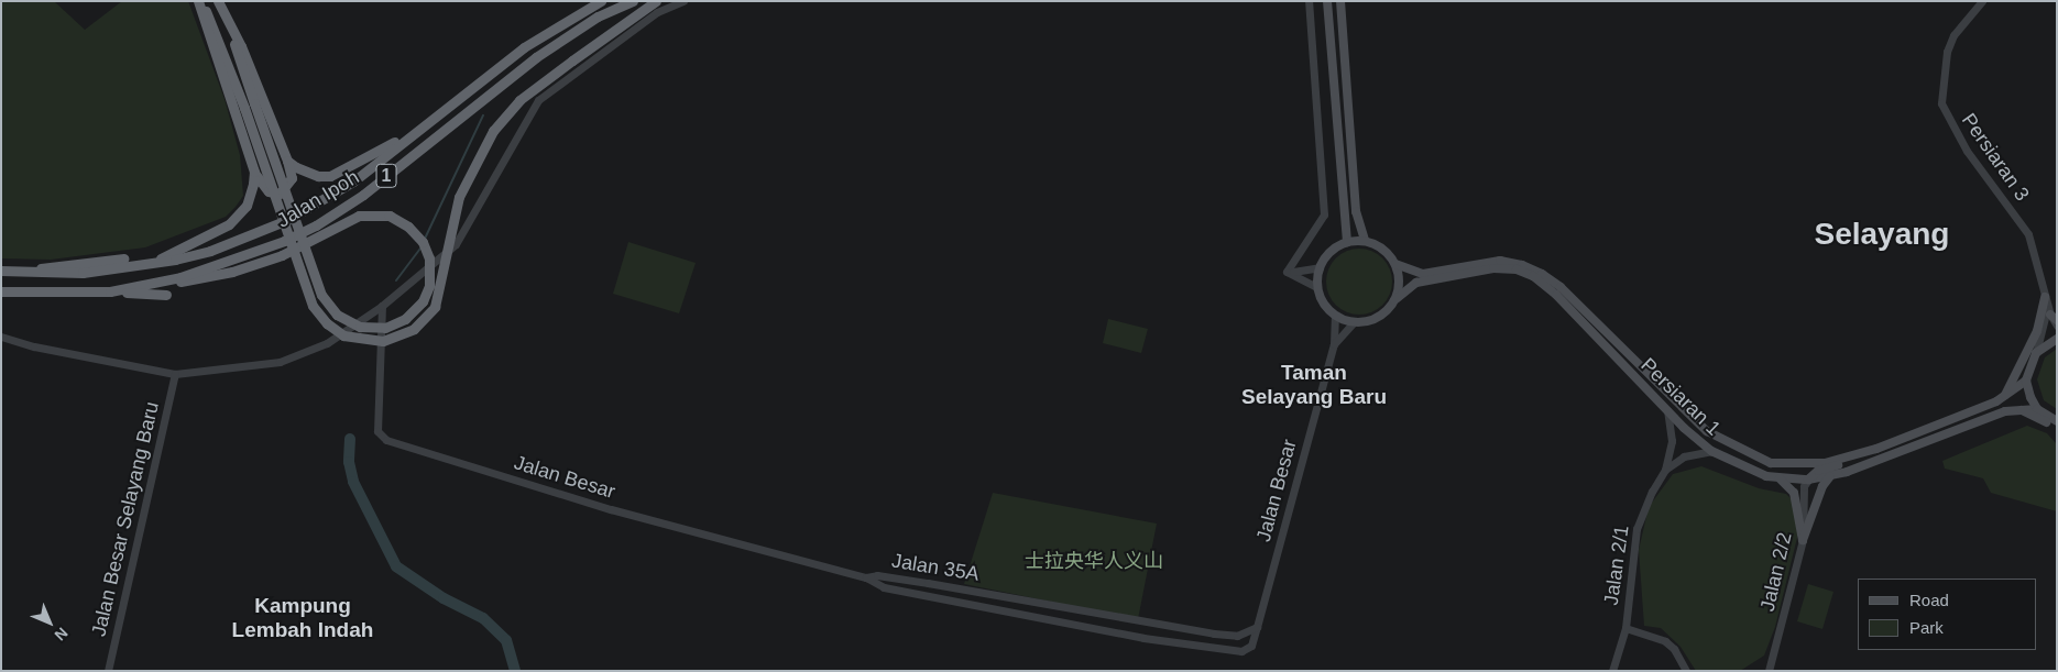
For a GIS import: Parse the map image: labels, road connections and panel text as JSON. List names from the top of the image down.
{
  "streets": {
    "highway": ["1", "Jalan Ipoh"],
    "main road": ["Persiaran 1"],
    "street": [
      "Persiaran 3",
      "Jalan Besar",
      "Jalan Besar Selayang Baru",
      "Jalan 2/1",
      "Jalan 35A",
      "Jalan 2/2"
    ]
  },
  "crossings": [
    ["Persiaran 1", "Jalan Besar"],
    ["Persiaran 1", "Jalan 2/1"],
    ["Persiaran 1", "Jalan 2/2"],
    ["Jalan Besar", "Jalan 35A"]
  ],
  "districts": ["Selayang", "Taman Selayang Baru", "Kampung Lembah Indah"],
  "parks": ["士拉央华人义山"],
  "legend": ["Road", "Park"],
  "north": "bottom right"
}
